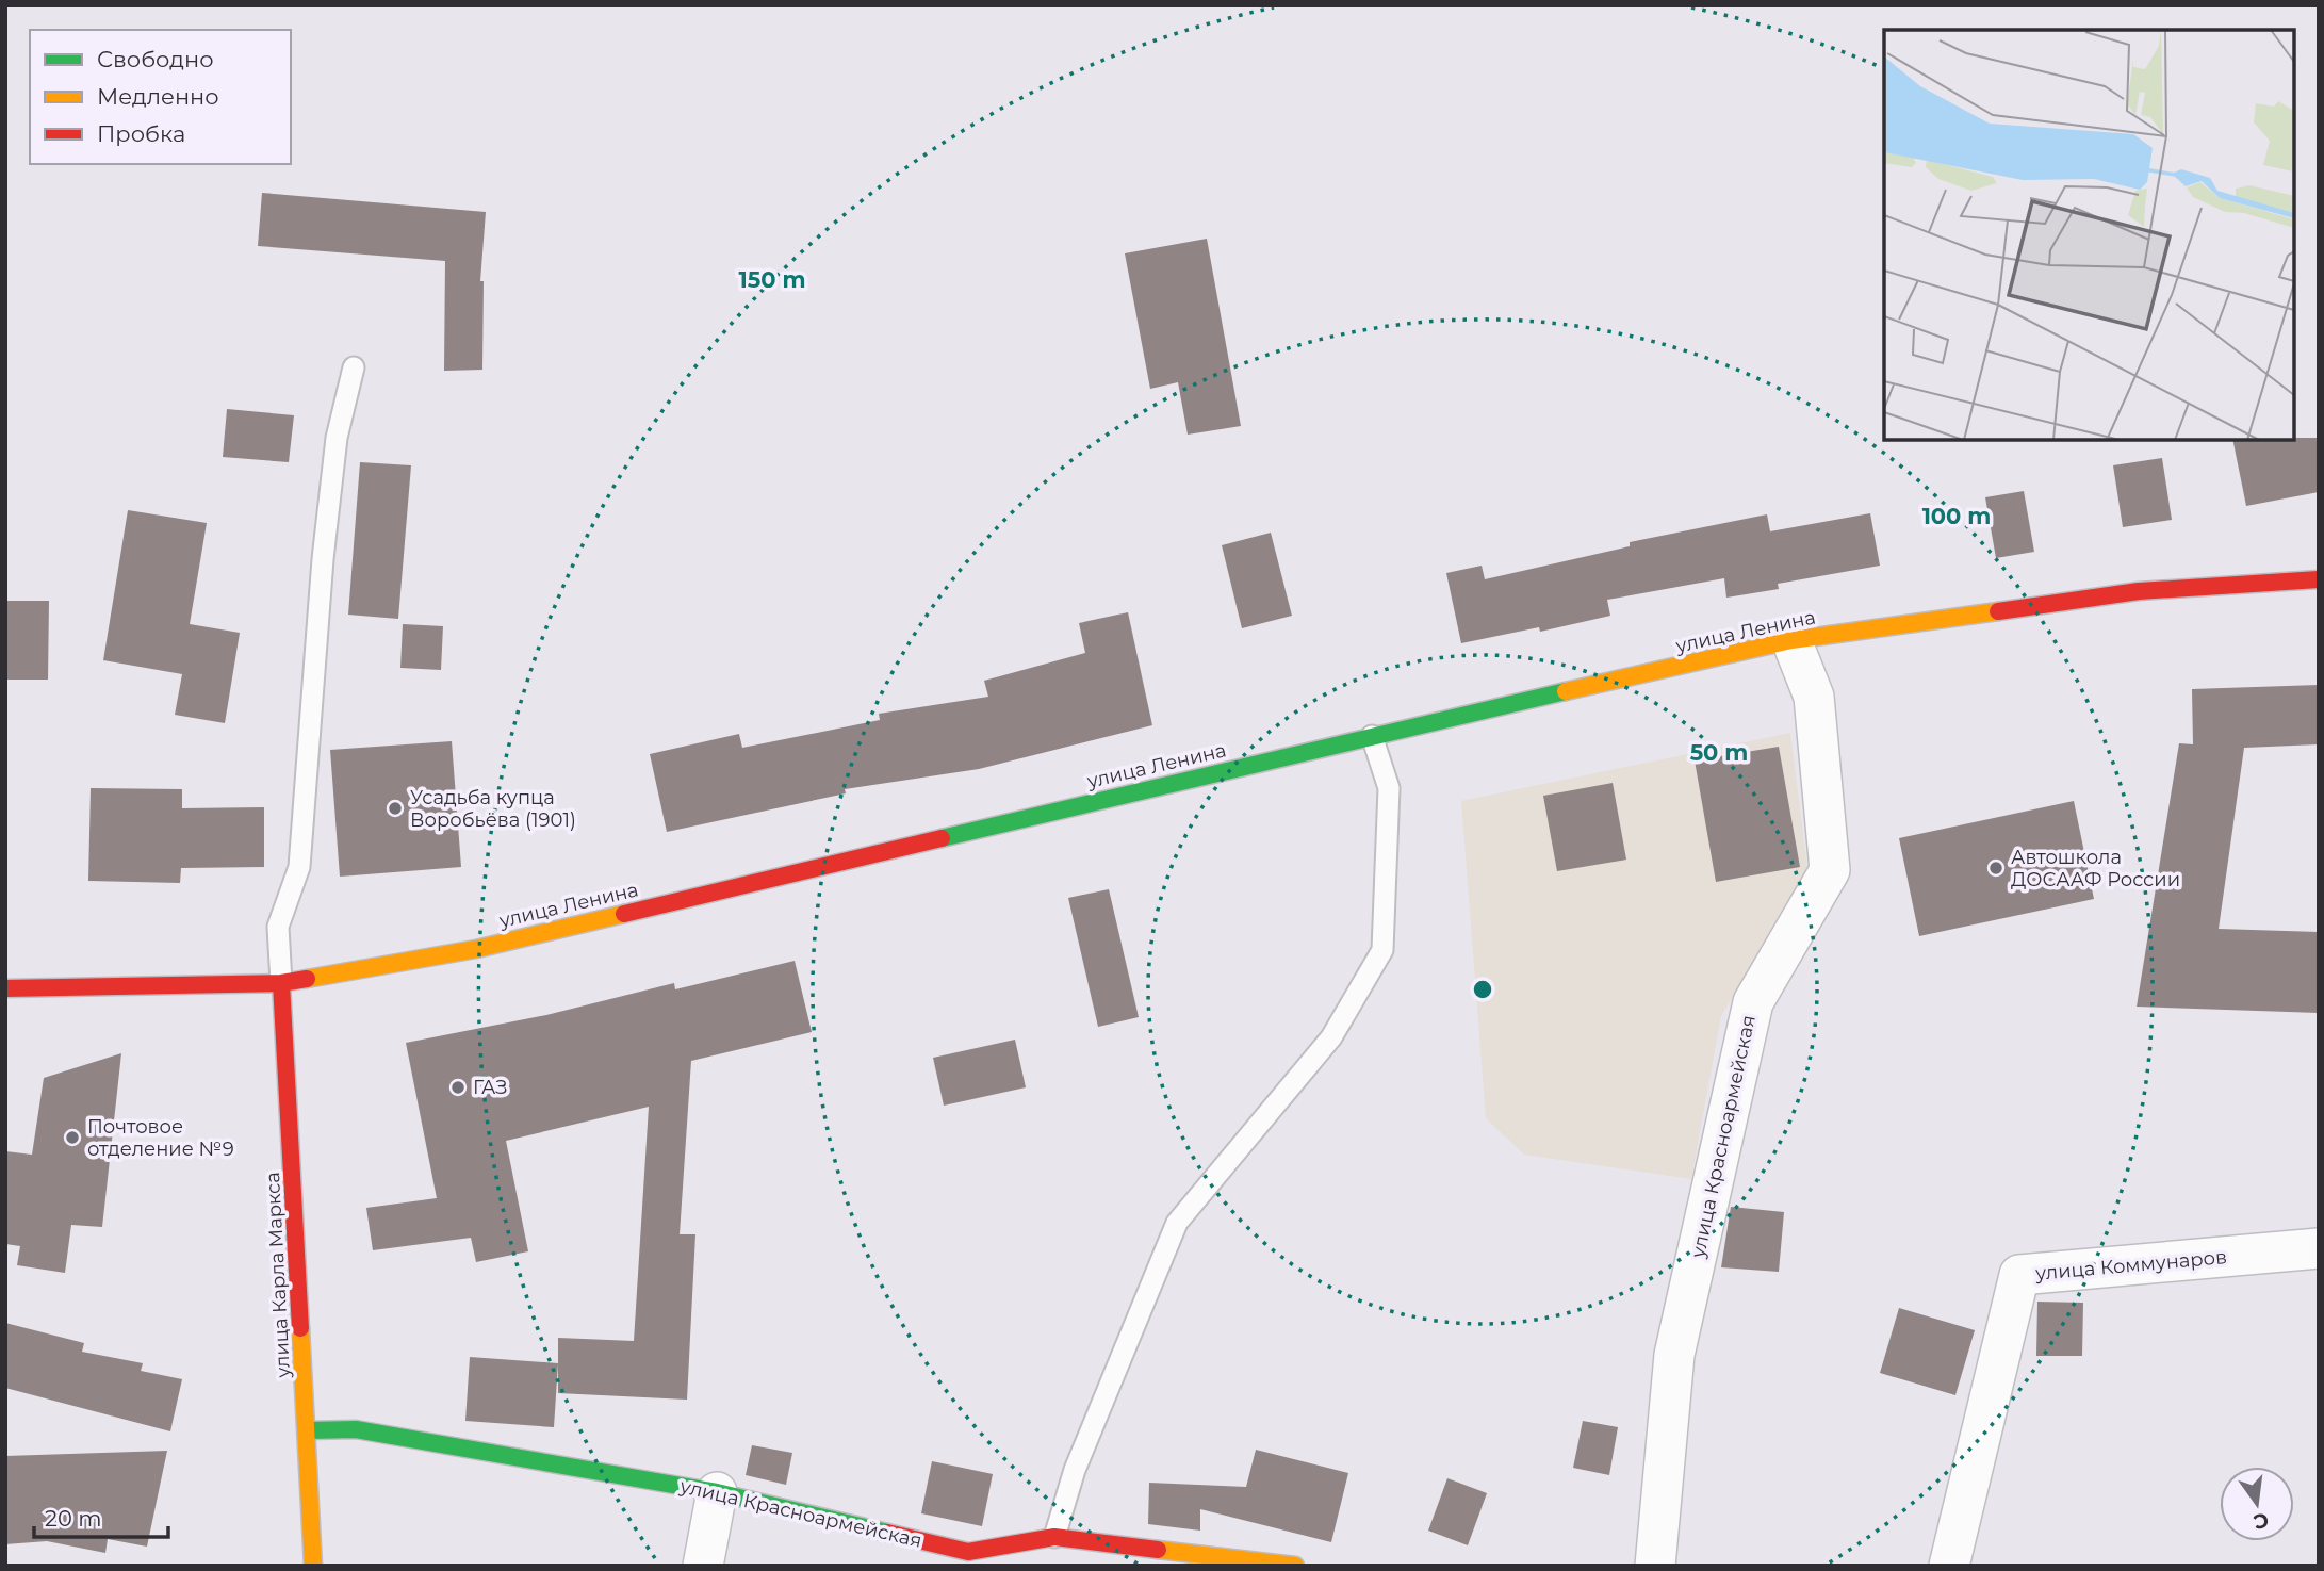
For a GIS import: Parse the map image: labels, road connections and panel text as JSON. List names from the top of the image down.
{
  "streets": {
    "main road": ["улица Ленина", "улица Красноармейская", "улица Карла Маркса"],
    "street": ["улица Коммунаров"]
  },
  "crossings": [
    ["улица Ленина", "улица Красноармейская"],
    ["улица Ленина", "улица Карла Маркса"],
    ["улица Красноармейская", "улица Карла Маркса"]
  ],
  "places": [
    "Усадьба купца Воробьёва (1901)",
    "Автошкола ДОСААФ России",
    "ГАЗ",
    "Почтовое отделение №9"
  ],
  "legend": ["Свободно", "Медленно", "Пробка"],
  "scale_bar": "20 m",
  "north": "bottom",
  "rings": ["150 m", "100 m", "50 m"]
}
